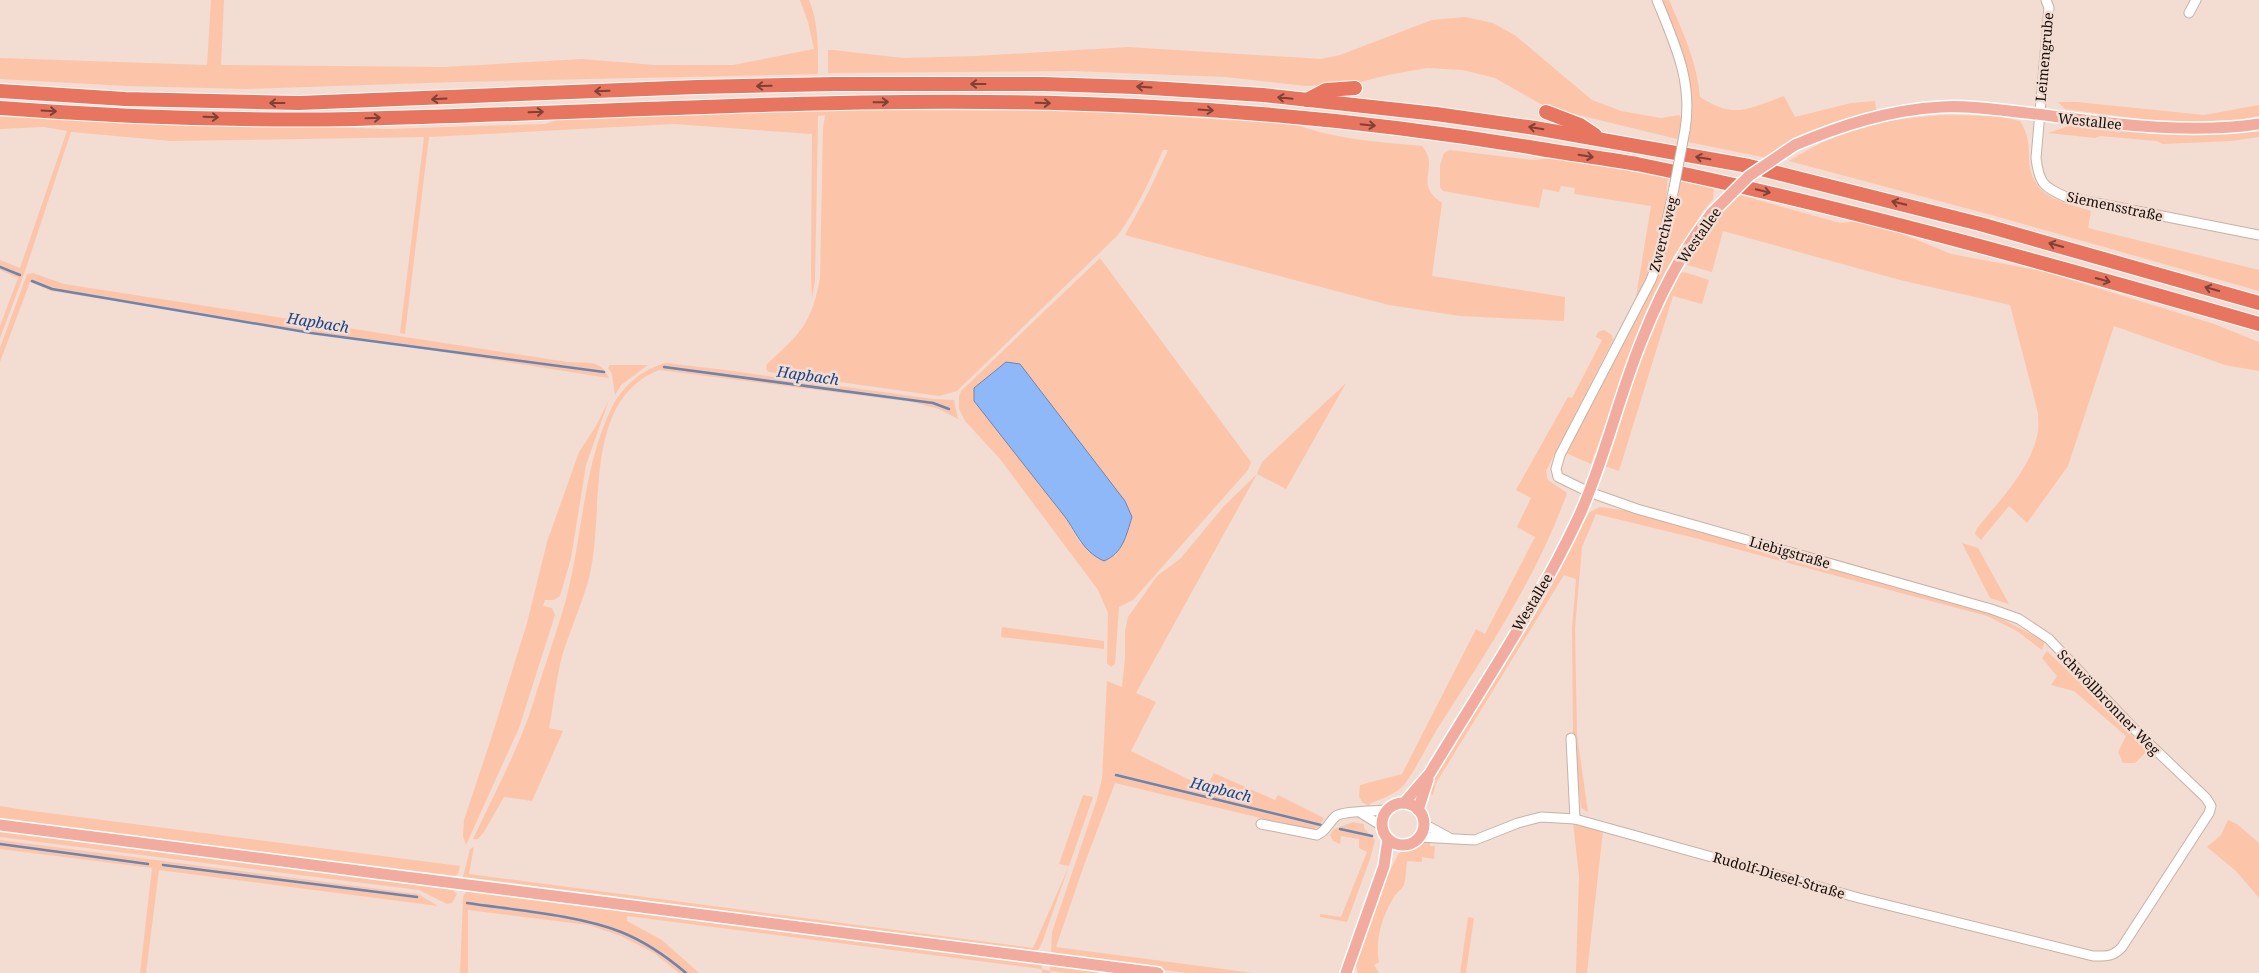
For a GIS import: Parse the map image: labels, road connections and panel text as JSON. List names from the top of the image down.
{
  "streets": {
    "main road": ["Westallee"],
    "street": [
      "Leimengrube",
      "Siemensstraße",
      "Zwerchweg",
      "Liebigstraße",
      "Schwöllbronner Weg",
      "Rudolf-Diesel-Straße"
    ]
  },
  "crossings": [
    ["Leimengrube", "Westallee"],
    ["Leimengrube", "Siemensstraße"],
    ["Westallee", "Siemensstraße"],
    ["Westallee", "Zwerchweg"],
    ["Westallee", "Liebigstraße"],
    ["Westallee", "Rudolf-Diesel-Straße"],
    ["Zwerchweg", "Liebigstraße"],
    ["Liebigstraße", "Schwöllbronner Weg"],
    ["Schwöllbronner Weg", "Rudolf-Diesel-Straße"]
  ],
  "water": ["Hapbach"]
}
